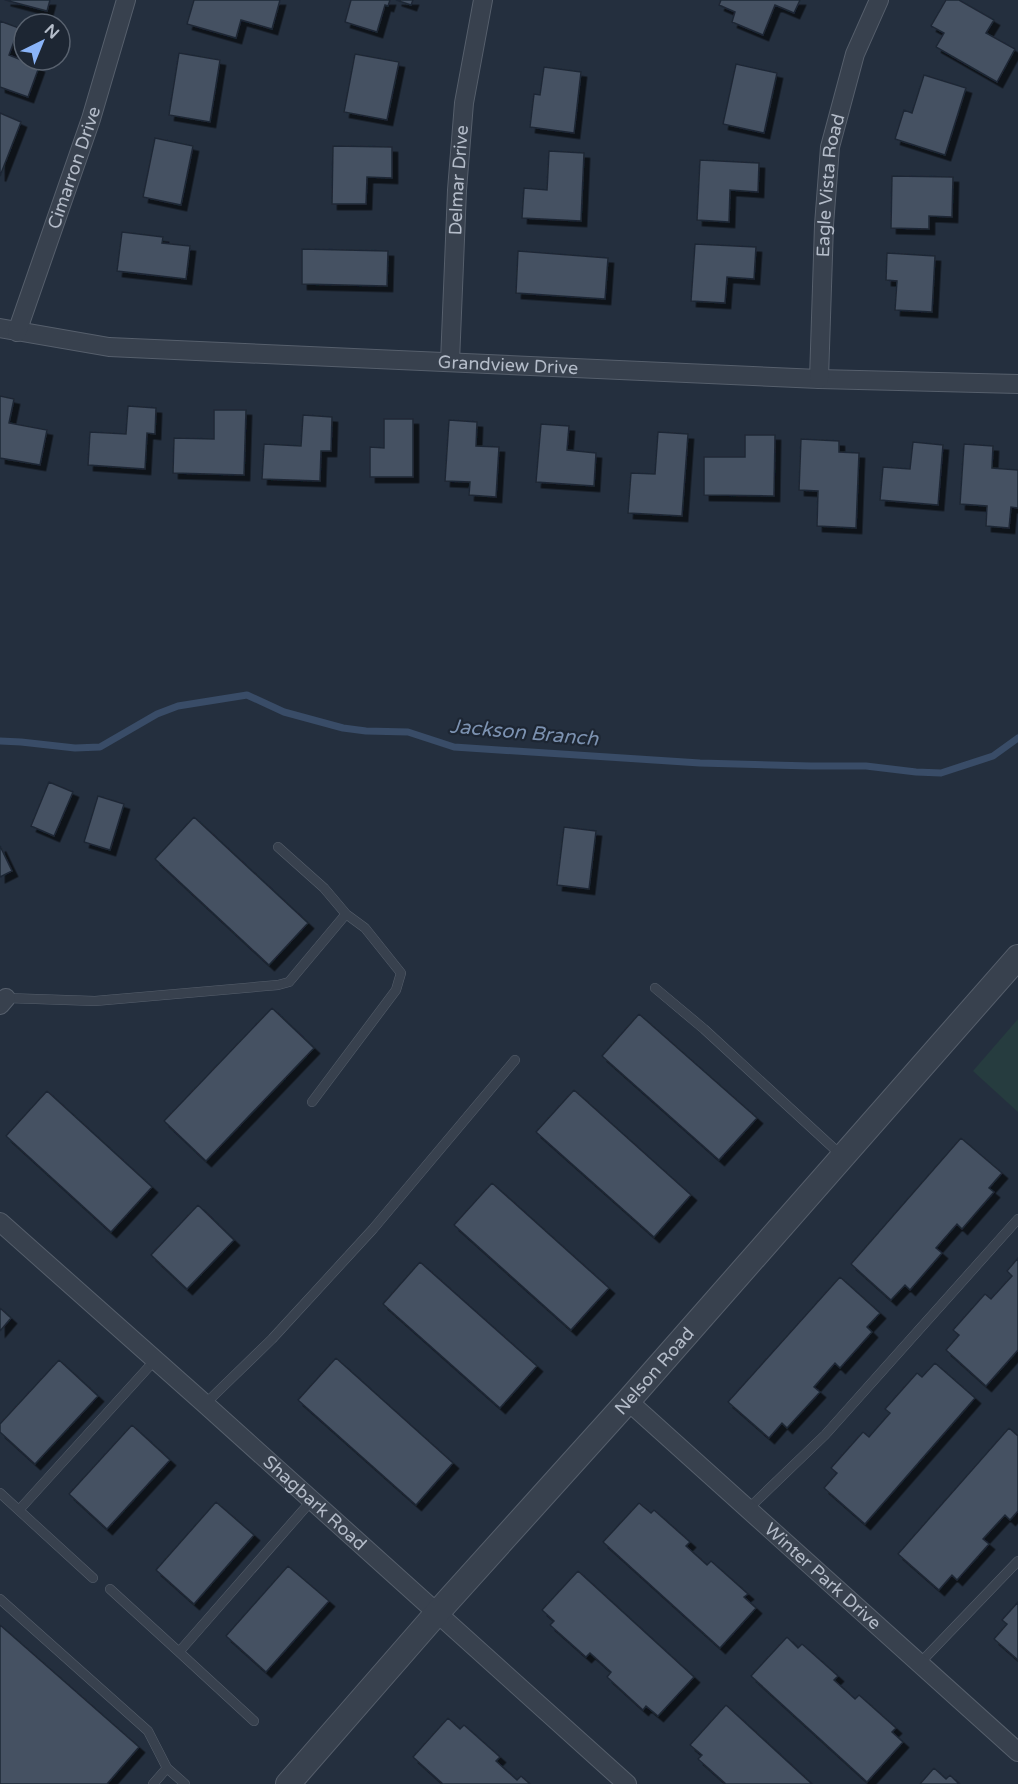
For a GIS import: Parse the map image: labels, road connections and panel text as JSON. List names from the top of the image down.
{
  "streets": {
    "street": [
      "Cimarron Drive",
      "Delmar Drive",
      "Eagle Vista Road",
      "Grandview Drive",
      "Nelson Road",
      "Shagbark Road",
      "Winter Park Drive"
    ]
  },
  "crossings": [
    ["Cimarron Drive", "Grandview Drive"],
    ["Delmar Drive", "Grandview Drive"],
    ["Eagle Vista Road", "Grandview Drive"],
    ["Nelson Road", "Shagbark Road"],
    ["Nelson Road", "Winter Park Drive"]
  ],
  "water": ["Jackson Branch"],
  "north": "top right"
}
